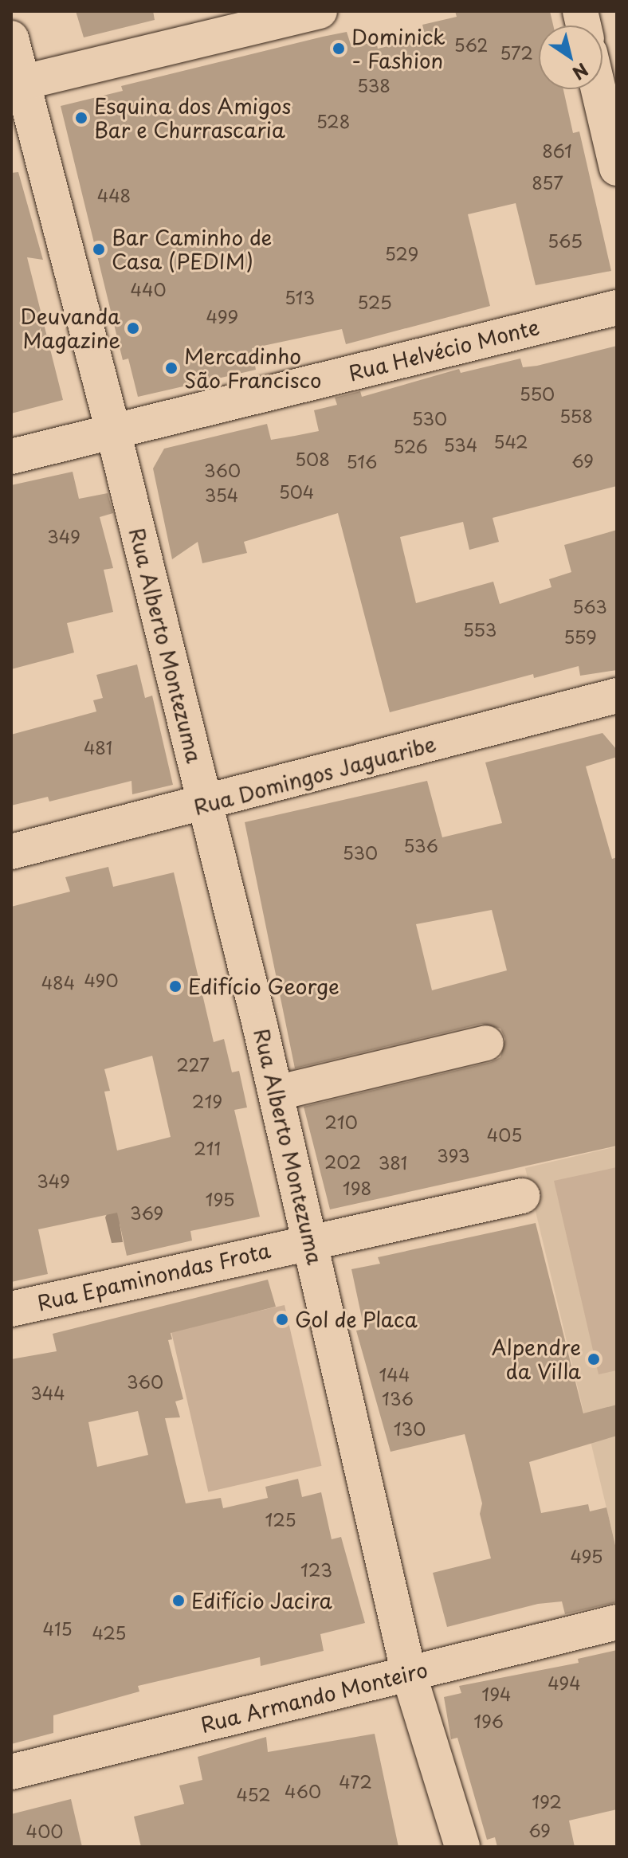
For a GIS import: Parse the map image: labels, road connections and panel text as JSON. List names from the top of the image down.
{
  "streets": {
    "street": [
      "Rua Helvécio Monte",
      "Rua Alberto Montezuma",
      "Rua Domingos Jaguaribe",
      "Rua Epaminondas Frota",
      "Rua Armando Monteiro"
    ]
  },
  "crossings": [
    ["Rua Helvécio Monte", "Rua Alberto Montezuma"],
    ["Rua Alberto Montezuma", "Rua Domingos Jaguaribe"],
    ["Rua Alberto Montezuma", "Rua Epaminondas Frota"],
    ["Rua Alberto Montezuma", "Rua Armando Monteiro"]
  ],
  "places": [
    "Dominick - Fashion",
    "Esquina dos Amigos Bar e Churrascaria",
    "Bar Caminho de Casa (PEDIM)",
    "Deuvanda Magazine",
    "Mercadinho São Francisco",
    "Edifício George",
    "Gol de Placa",
    "Alpendre da Villa",
    "Edifício Jacira"
  ],
  "house_numbers": [
    "562",
    "572",
    "538",
    "528",
    "861",
    "857",
    "448",
    "565",
    "529",
    "440",
    "513",
    "525",
    "499",
    "550",
    "558",
    "530",
    "542",
    "534",
    "526",
    "508",
    "69",
    "516",
    "360",
    "504",
    "354",
    "349",
    "563",
    "553",
    "559",
    "481",
    "536",
    "530",
    "490",
    "484",
    "227",
    "219",
    "210",
    "405",
    "211",
    "393",
    "202",
    "381",
    "349",
    "198",
    "195",
    "369",
    "144",
    "360",
    "344",
    "136",
    "130",
    "125",
    "495",
    "123",
    "415",
    "425",
    "494",
    "194",
    "196",
    "472",
    "460",
    "452",
    "192",
    "69",
    "400"
  ],
  "north": "bottom right"
}
